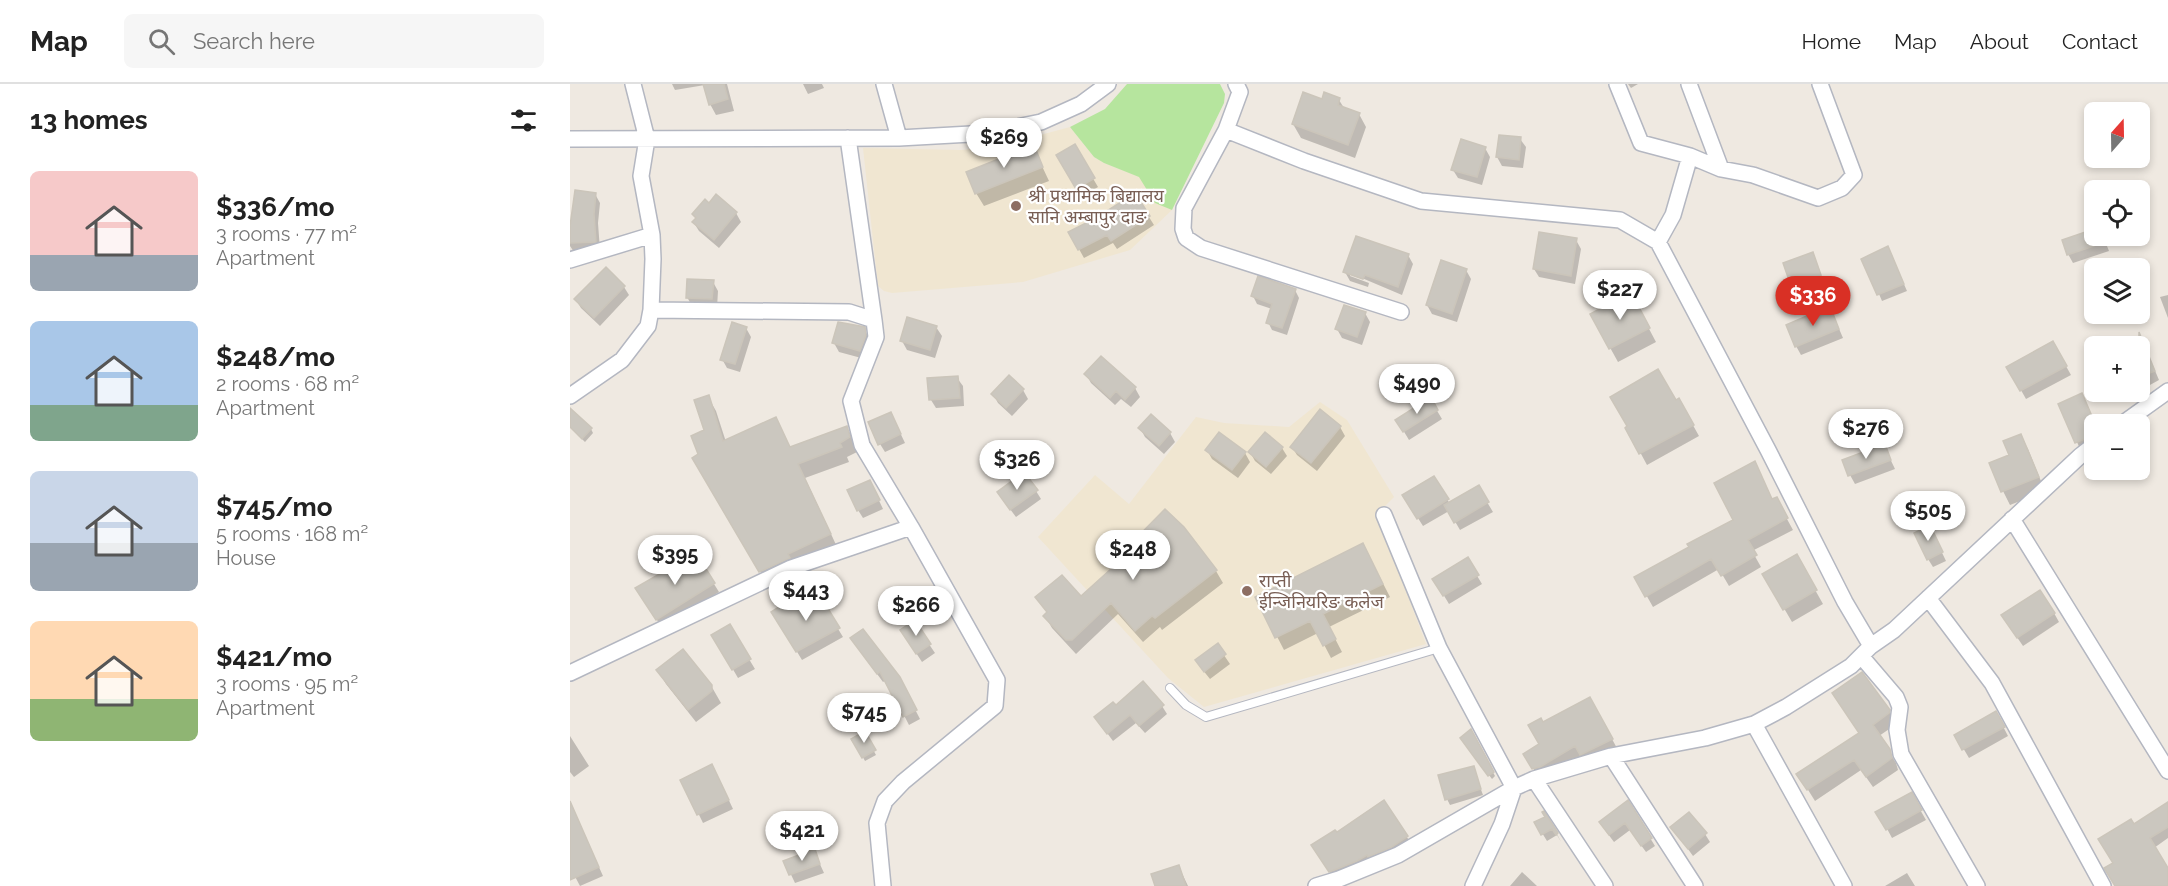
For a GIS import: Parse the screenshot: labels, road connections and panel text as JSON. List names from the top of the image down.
{
  "places": ["श्री प्रथामिक बिद्यालय सानि अम्बापुर दाङ", "राप्ती ईन्जिनियरिङ कलेज"],
  "north": "top",
  "page": {
    "header": "Map",
    "search": "Search here",
    "nav": [
      "Home",
      "Map",
      "About",
      "Contact"
    ],
    "heading": "13 homes",
    "map_buttons": ["+", "−"],
    "price": [
      "$269",
      "$227",
      "$336",
      "$490",
      "$276",
      "$326",
      "$505",
      "$248",
      "$395",
      "$443",
      "$266",
      "$745",
      "$421"
    ],
    "list": [
      {
        "name": "$336/mo",
        "note": "3 rooms · 77 m² · Apartment"
      },
      {
        "name": "$248/mo",
        "note": "2 rooms · 68 m² · Apartment"
      },
      {
        "name": "$745/mo",
        "note": "5 rooms · 168 m² · House"
      },
      {
        "name": "$421/mo",
        "note": "3 rooms · 95 m² · Apartment"
      }
    ]
  }
}
